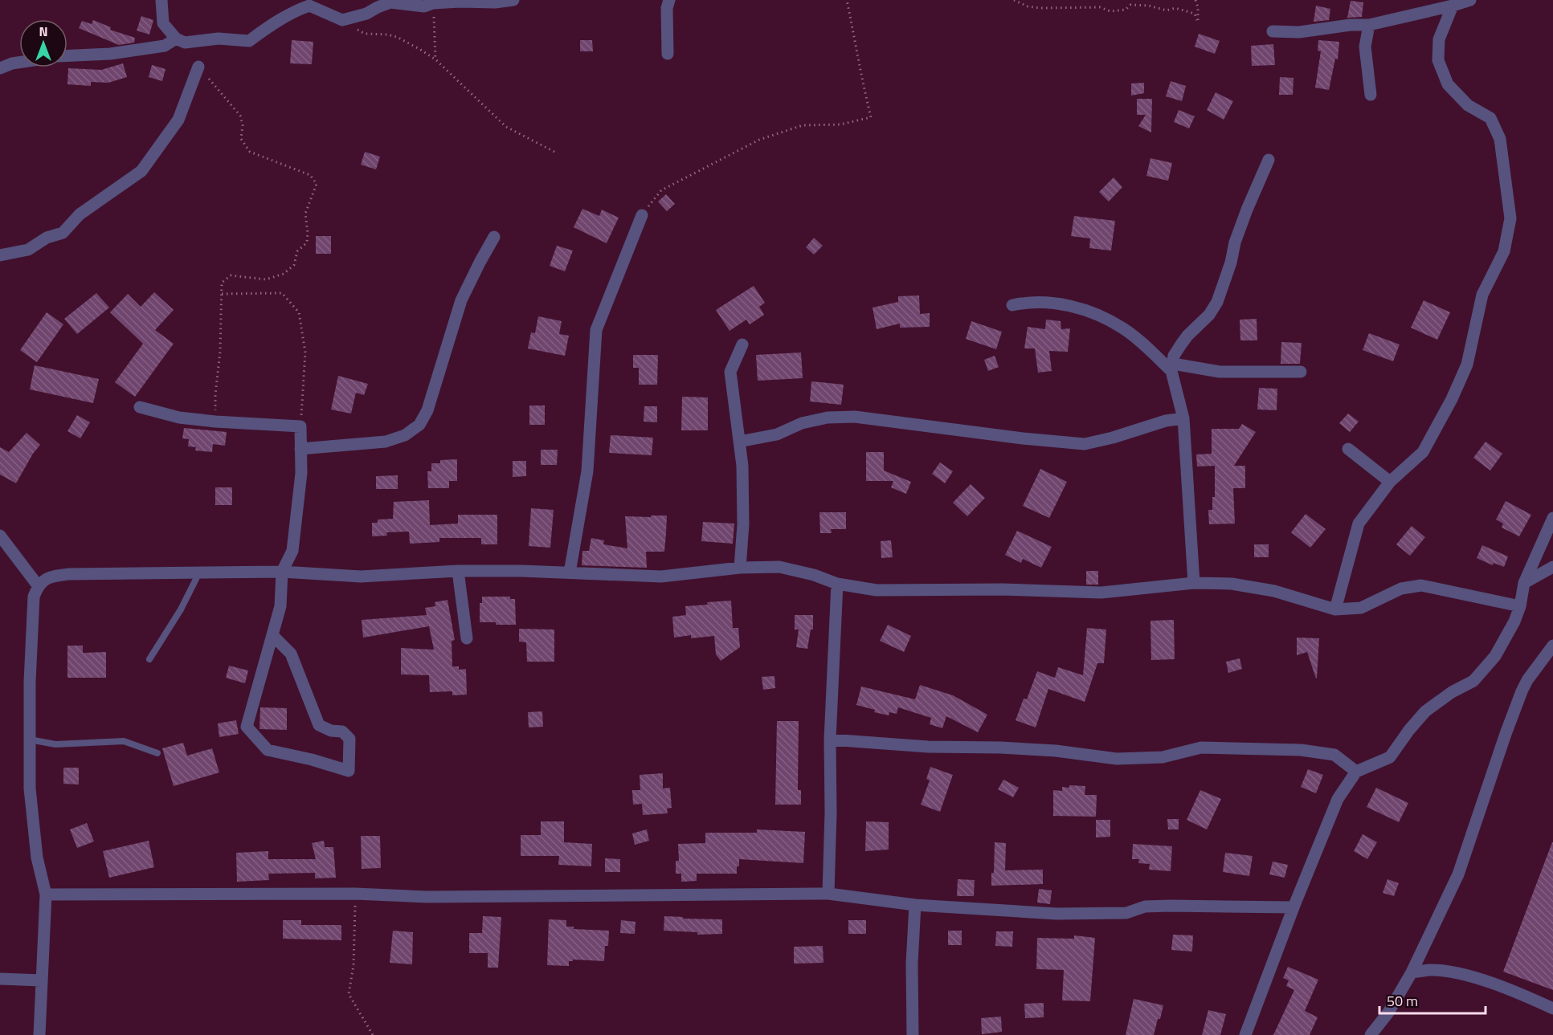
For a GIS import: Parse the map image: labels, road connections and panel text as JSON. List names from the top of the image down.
{
  "scale_bar": "50 m",
  "north": "top"
}
